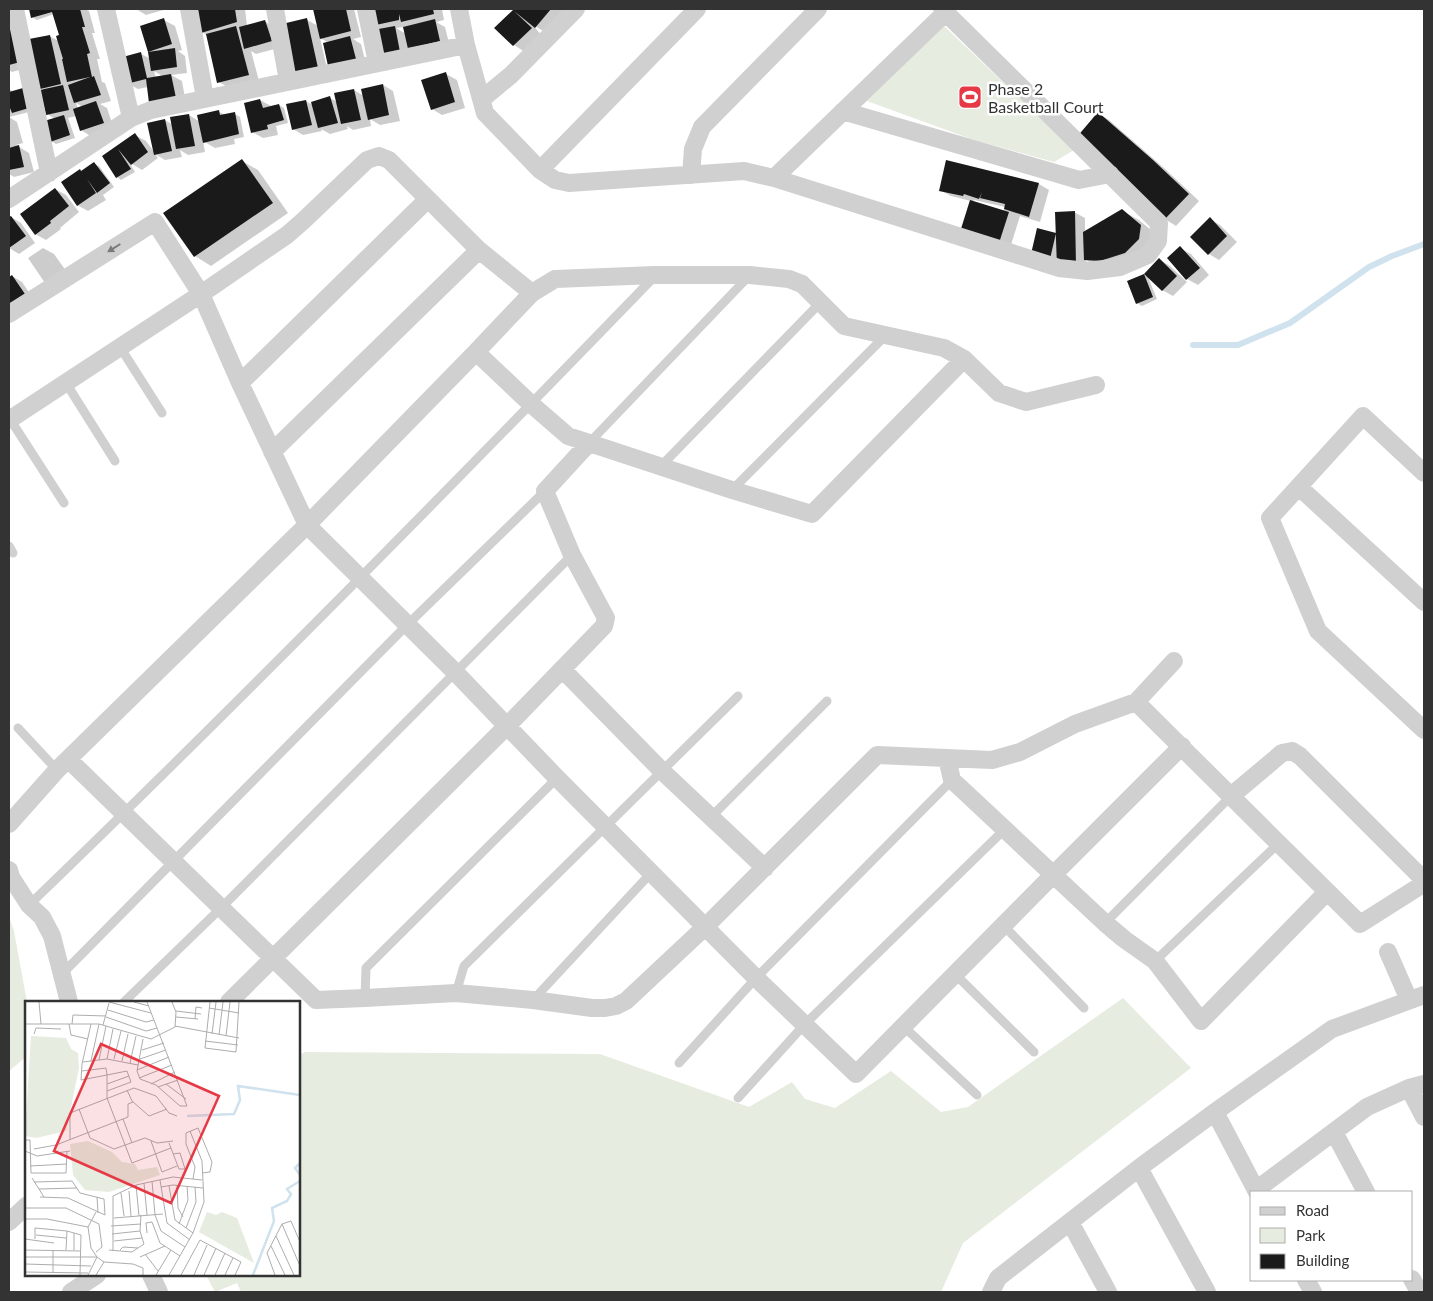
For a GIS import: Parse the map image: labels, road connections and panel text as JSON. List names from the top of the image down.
{
  "places": {
    "sports": ["Phase 2 Basketball Court"]
  },
  "legend": ["Road", "Park", "Building"]
}
